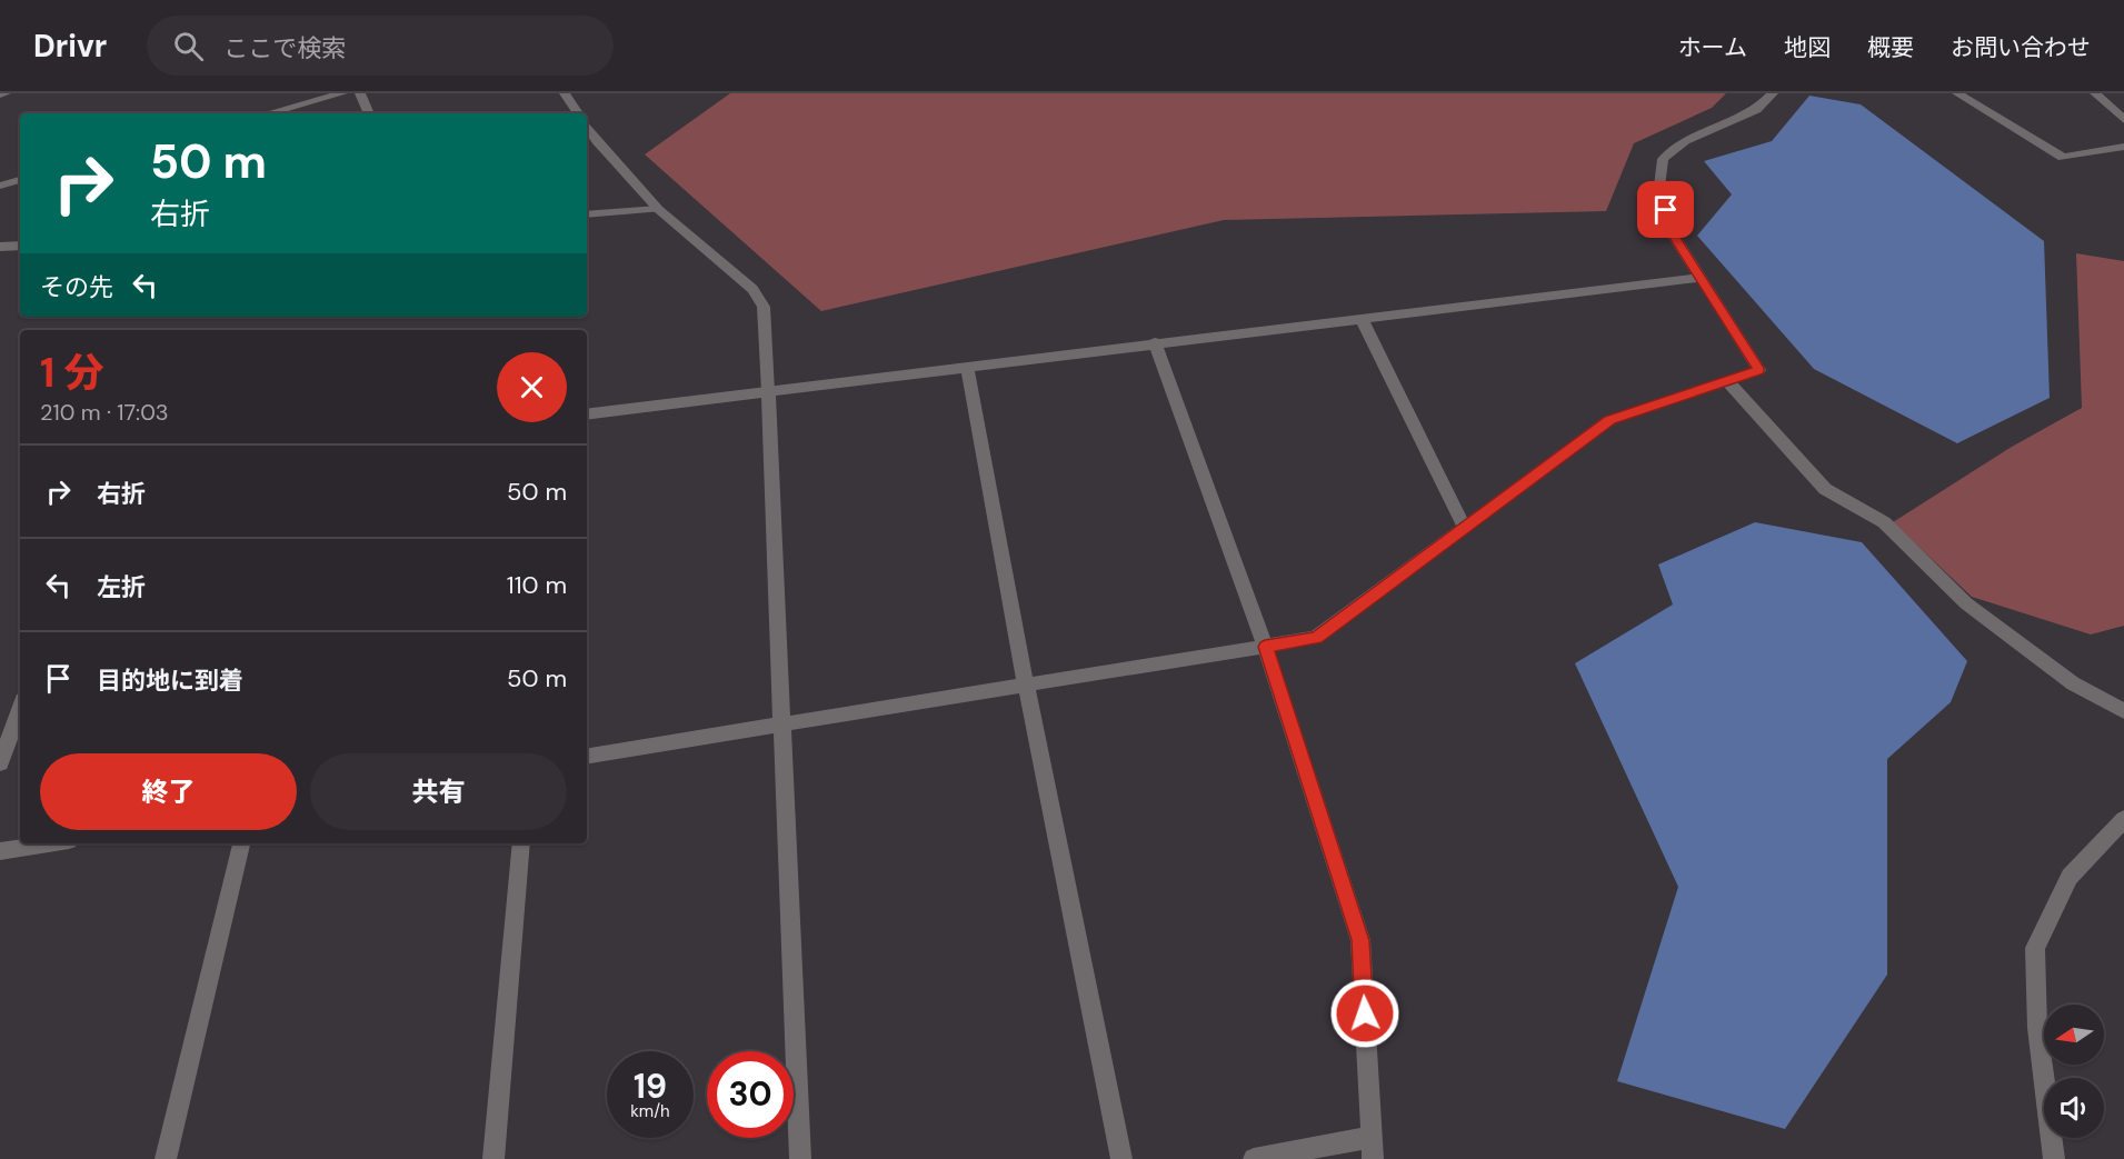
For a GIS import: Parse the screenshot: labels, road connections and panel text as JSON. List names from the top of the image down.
{
  "north": "left",
  "page": {
    "header": "Drivr",
    "search": "ここで検索",
    "nav": [
      "ホーム",
      "地図",
      "概要",
      "お問い合わせ"
    ],
    "turn": ["50 m", "右折"],
    "then": "その先",
    "heading": ["1 分", "210 m · 17:03"],
    "list": [
      {
        "name": "右折",
        "value": "50 m"
      },
      {
        "name": "左折",
        "value": "110 m"
      },
      {
        "name": "目的地に到着",
        "value": "50 m"
      }
    ],
    "buttons": ["終了", "共有"],
    "speed": "19 km/h",
    "limit": "30"
  }
}
